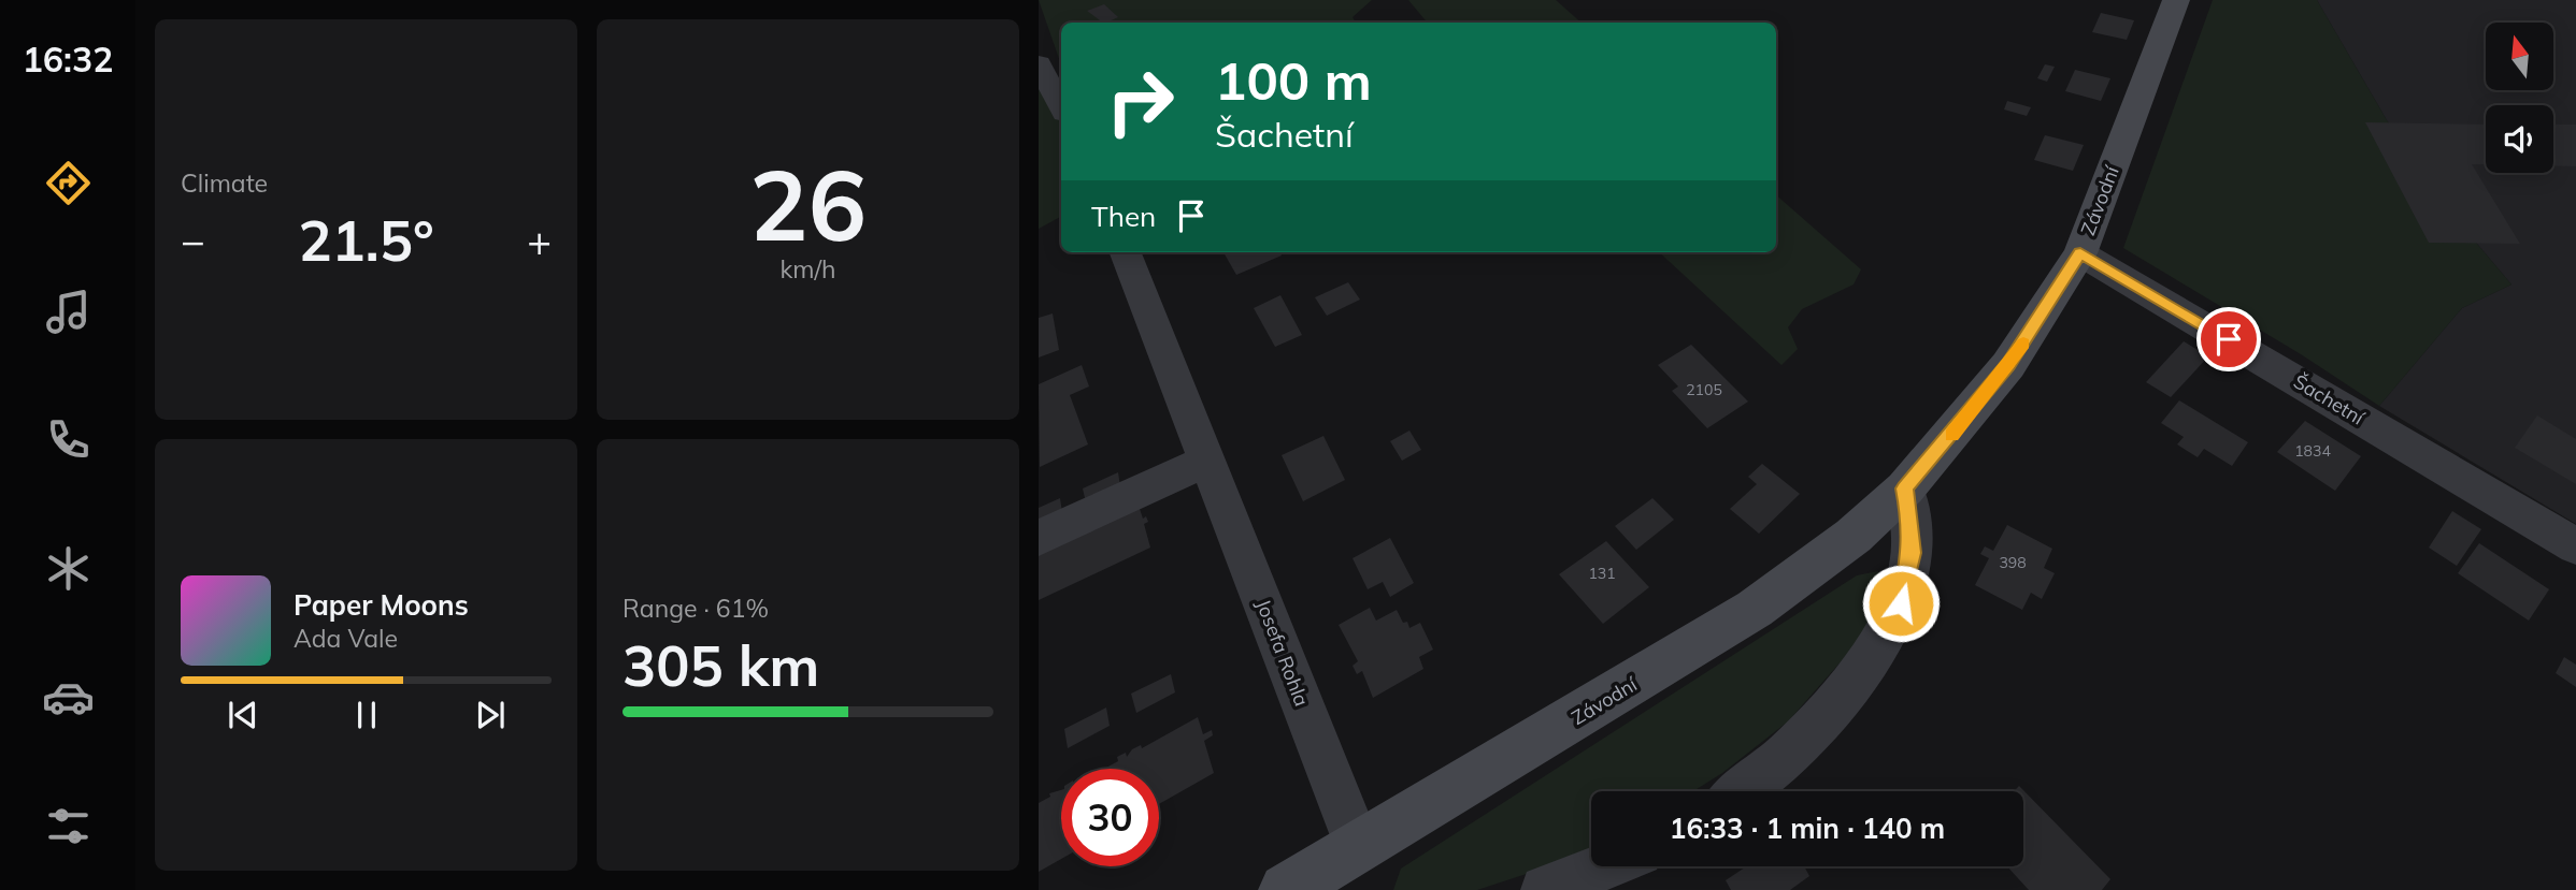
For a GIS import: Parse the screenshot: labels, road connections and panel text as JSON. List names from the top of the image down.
{
  "streets": {
    "street": ["Závodní", "Šachetní", "Josefa Rohla"]
  },
  "crossings": [
    ["Závodní", "Šachetní"],
    ["Závodní", "Josefa Rohla"]
  ],
  "house_numbers": [
    "2105",
    "1834",
    "398",
    "131"
  ],
  "north": "top",
  "page": {
    "tabs": "16:32",
    "tile": [
      "Climate",
      ["26", "km/h"],
      ["Range · 61%", "305 km"]
    ],
    "turn": ["100 m", "Šachetní"],
    "then": "Then",
    "heat": ["−", "21.5°", "+"],
    "song": ["Paper Moons", "Ada Vale"],
    "limit": "30",
    "trip": "16:33 · 1 min · 140 m"
  }
}
